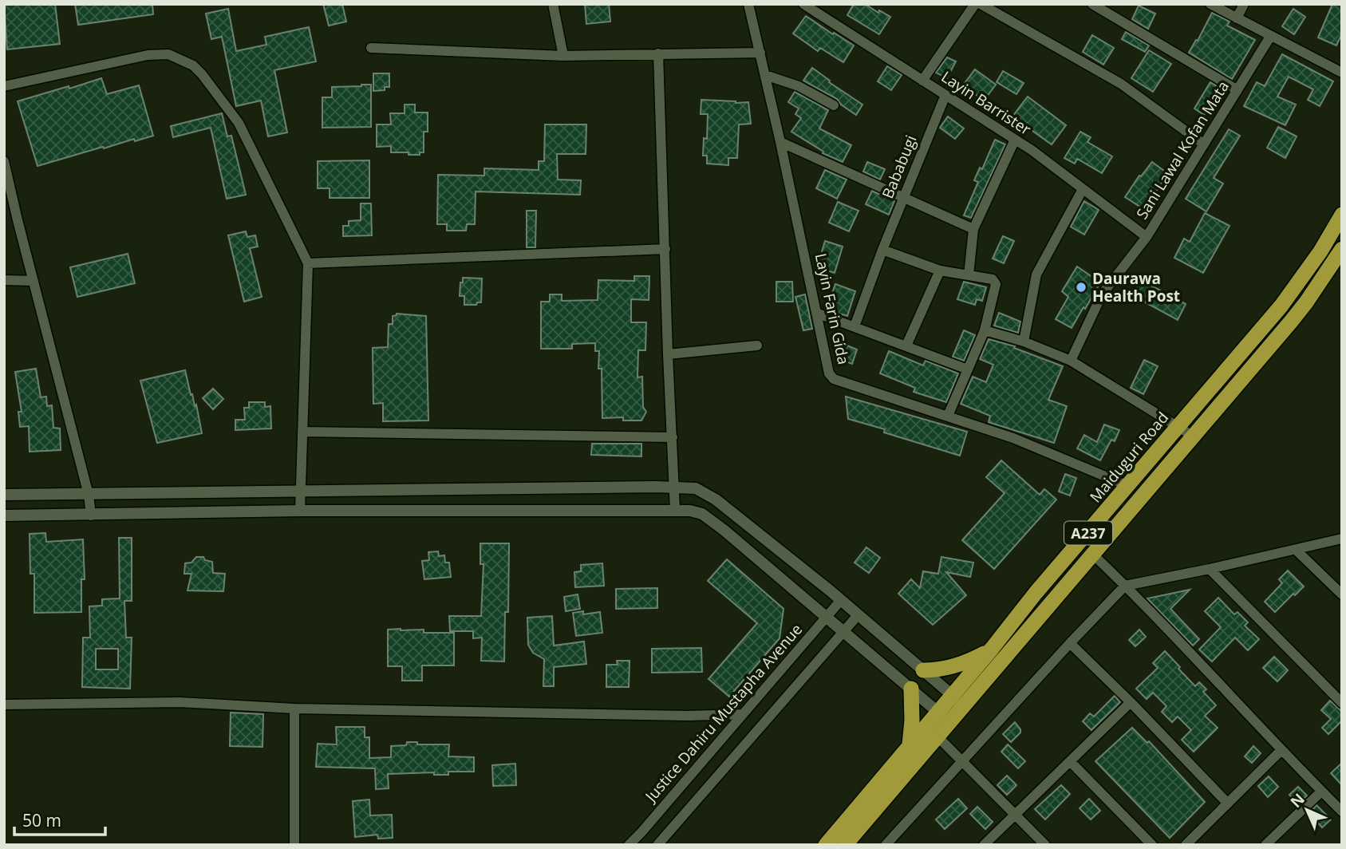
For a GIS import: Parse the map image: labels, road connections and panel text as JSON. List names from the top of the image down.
{
  "streets": {
    "highway": ["Maiduguri Road", "A237"],
    "street": [
      "Layin Barrister",
      "Sani Lawal Kofan Mata",
      "Bababugi",
      "Layin Farin Gida",
      "Justice Dahiru Mustapha Avenue"
    ]
  },
  "crossings": [
    ["Layin Barrister", "Sani Lawal Kofan Mata"],
    ["Layin Barrister", "Bababugi"],
    ["Layin Farin Gida", "Maiduguri Road"]
  ],
  "places": ["Daurawa Health Post"],
  "scale_bar": "50 m",
  "north": "top left"
}
